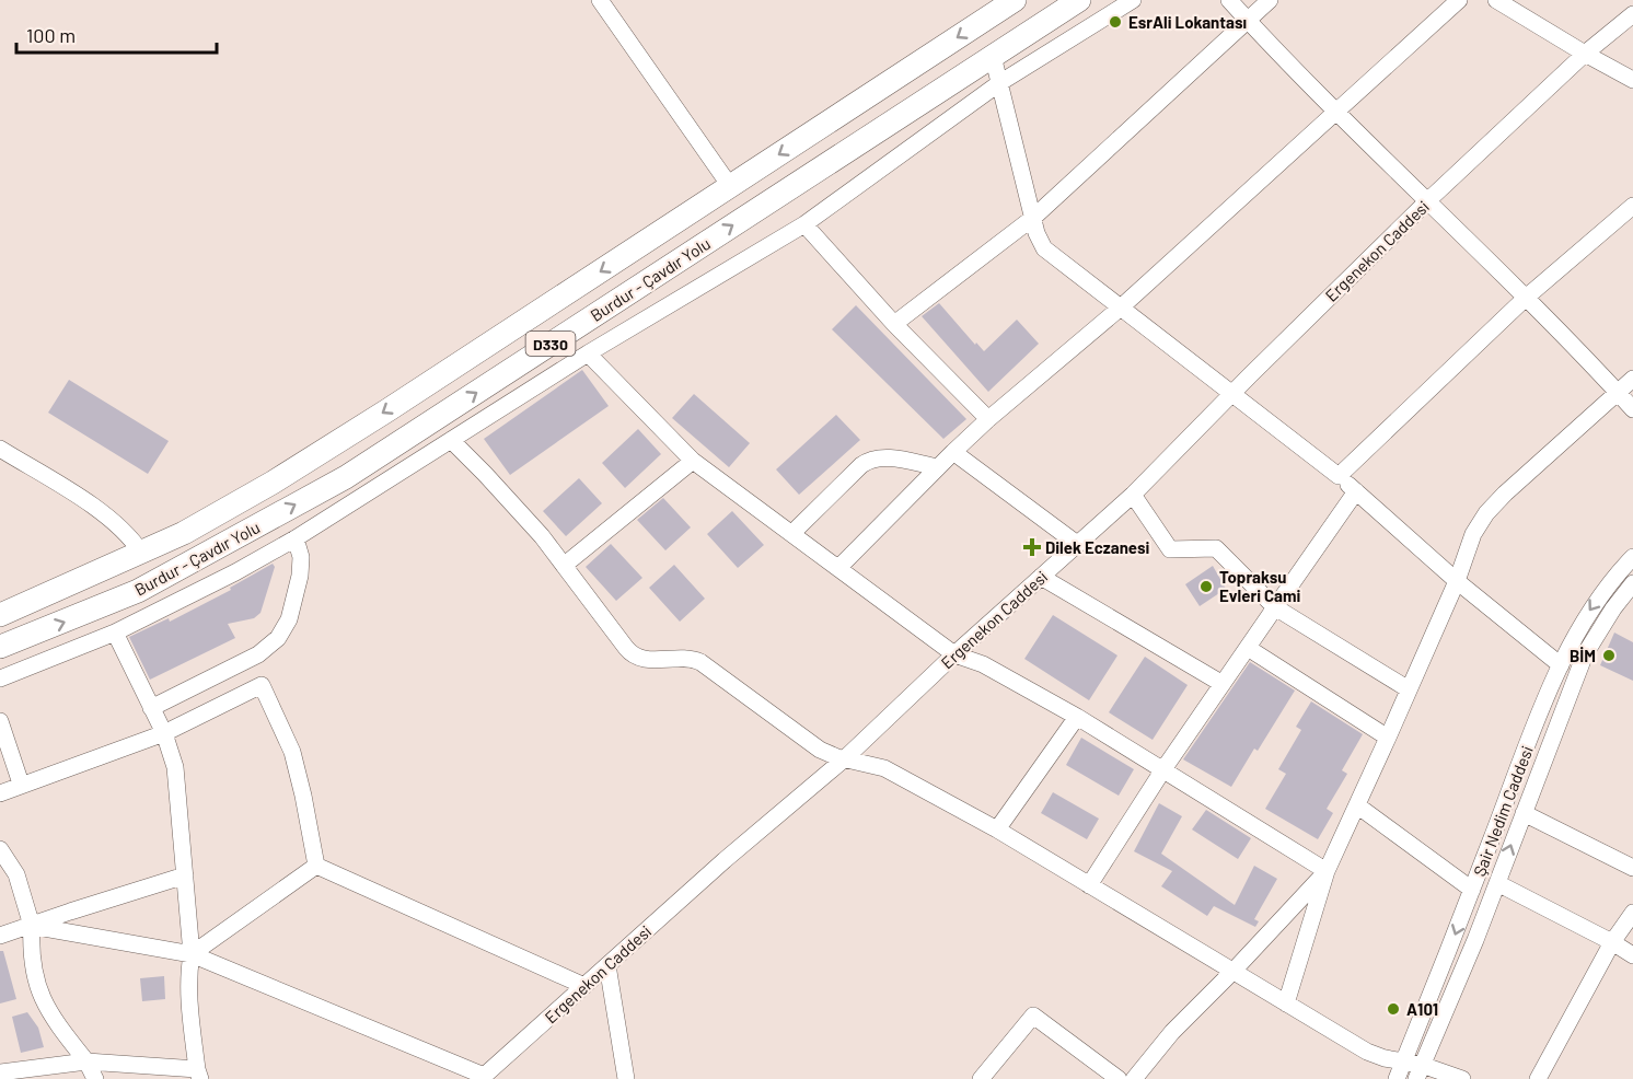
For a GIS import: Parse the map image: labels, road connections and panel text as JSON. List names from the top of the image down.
{
  "streets": {
    "highway": ["Burdur - Çavdır Yolu", "D330"],
    "street": ["Ergenekon Caddesi", "Şair Nedim Caddesi"]
  },
  "places": {
    "other": [
      "EsrAli Lokantası",
      "Topraksu Evleri Cami",
      "BİM",
      "A101"
    ],
    "health": ["Dilek Eczanesi"]
  },
  "scale_bar": "100 m"
}
